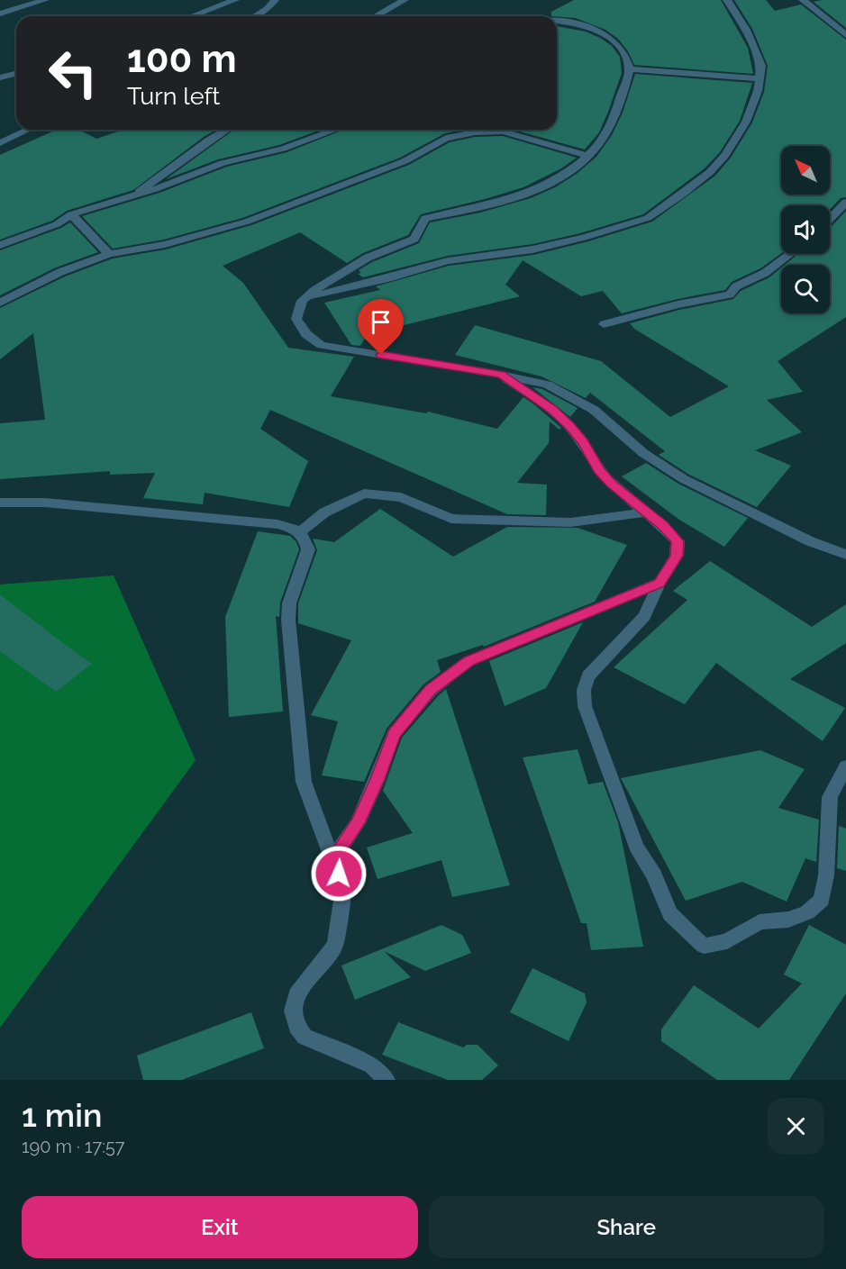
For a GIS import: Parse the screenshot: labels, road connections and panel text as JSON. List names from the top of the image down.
{
  "north": "top left",
  "page": {
    "turn": ["100 m", "Turn left"],
    "heading": ["1 min", "190 m · 17:57"],
    "buttons": ["Exit", "Share"]
  }
}
